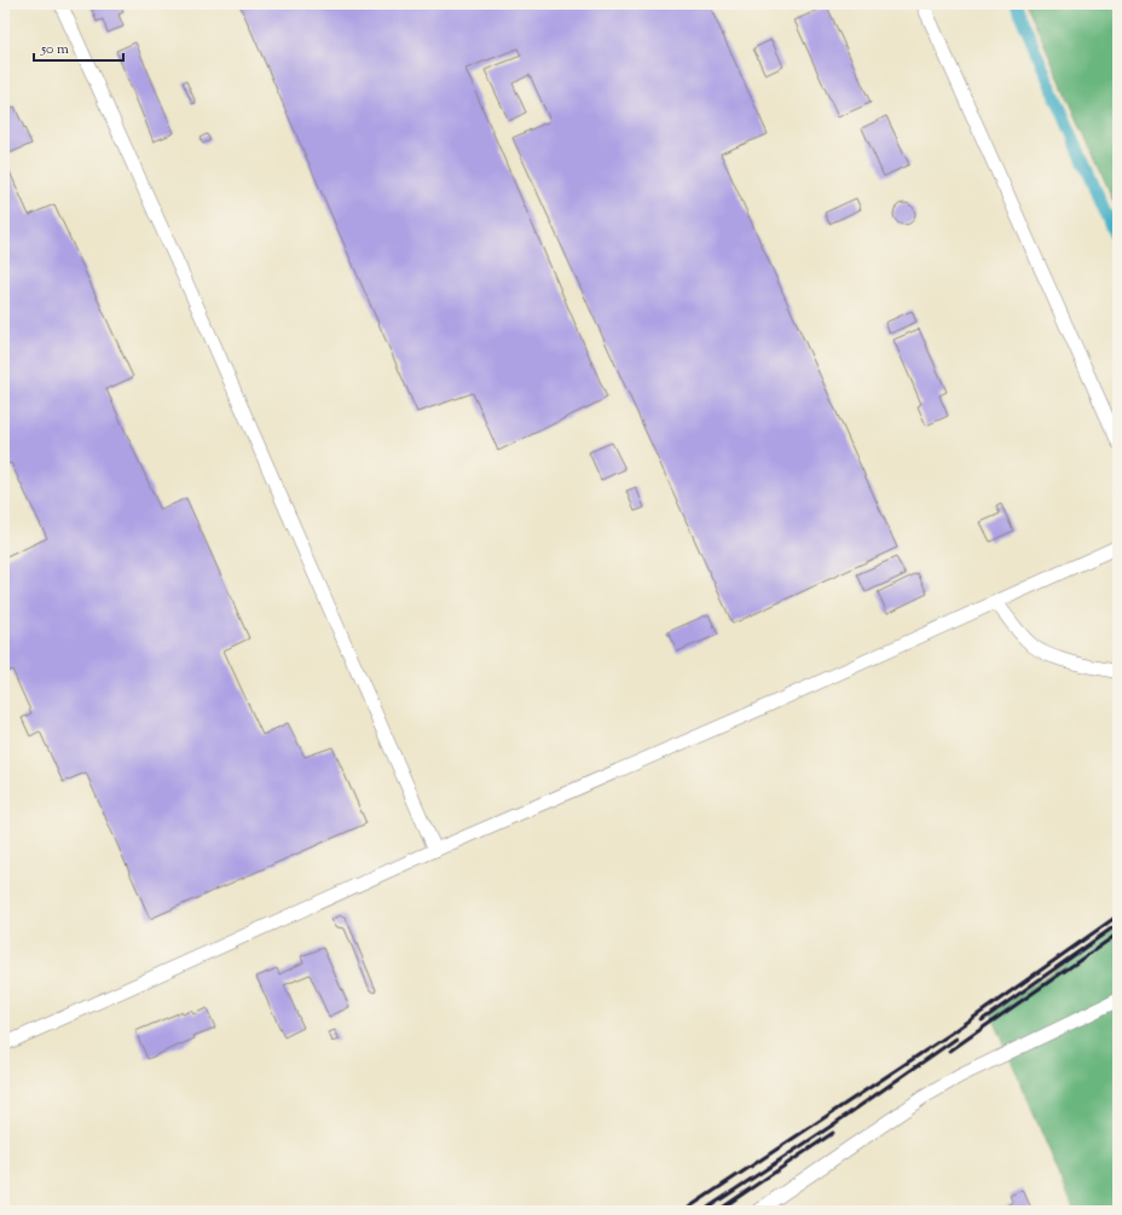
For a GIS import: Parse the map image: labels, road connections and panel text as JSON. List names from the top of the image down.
{
  "scale_bar": "50 m"
}
